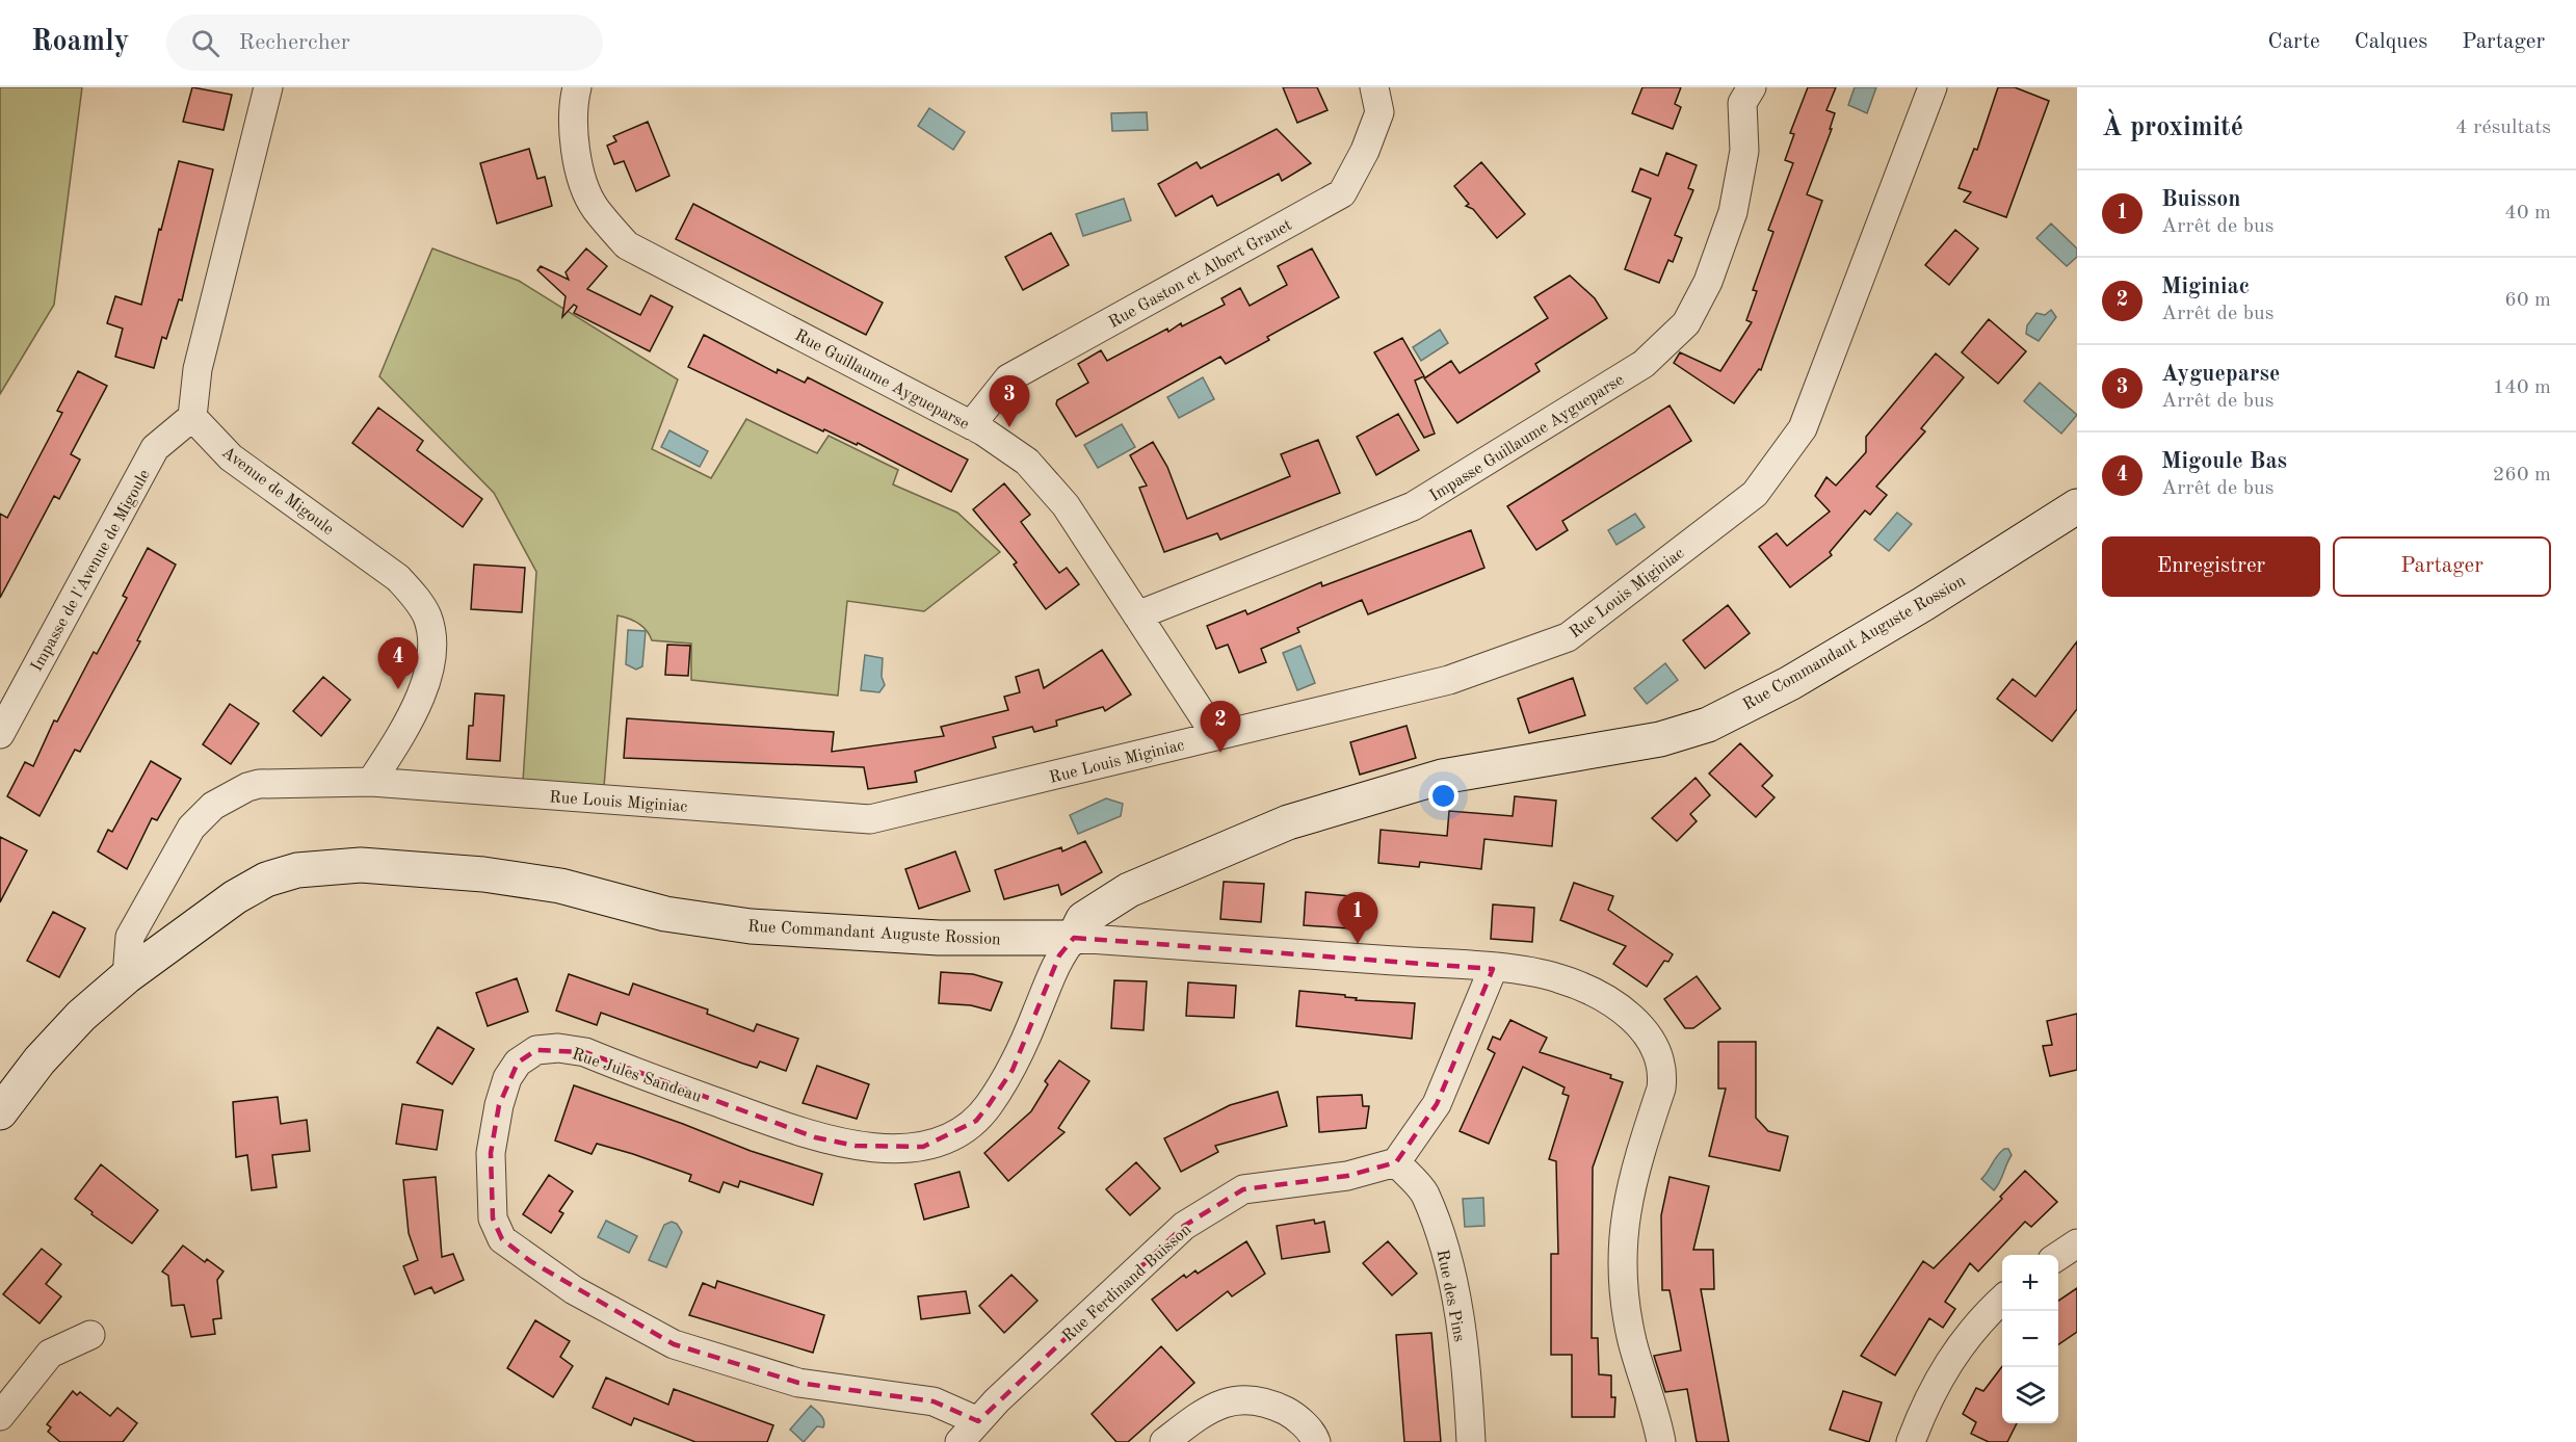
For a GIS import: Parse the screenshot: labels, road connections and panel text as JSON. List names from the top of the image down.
{
  "streets": {
    "street": [
      "Rue Gaston et Albert Granet",
      "Rue Guillaume Aygueparse",
      "Impasse Guillaume Aygueparse",
      "Avenue de Migoule",
      "Impasse de l'Avenue de Migoule",
      "Rue Louis Miginiac",
      "Rue Commandant Auguste Rossion",
      "Rue Jules Sandeau",
      "Rue Ferdinand Buisson",
      "Rue des Pins"
    ]
  },
  "crossings": [
    ["Rue Gaston et Albert Granet", "Rue Guillaume Aygueparse"],
    ["Rue Guillaume Aygueparse", "Impasse Guillaume Aygueparse"],
    ["Rue Guillaume Aygueparse", "Rue Louis Miginiac"],
    ["Avenue de Migoule", "Impasse de l'Avenue de Migoule"],
    ["Avenue de Migoule", "Rue Louis Miginiac"],
    ["Rue Louis Miginiac", "Rue Commandant Auguste Rossion"],
    ["Rue Commandant Auguste Rossion", "Rue Jules Sandeau"],
    ["Rue Jules Sandeau", "Rue Ferdinand Buisson"],
    ["Rue Ferdinand Buisson", "Rue des Pins"]
  ],
  "page": {
    "header": "Roamly",
    "search": "Rechercher",
    "nav": ["Carte", "Calques", "Partager"],
    "heading": ["À proximité", "4 résultats"],
    "list": [
      {
        "mark": "1",
        "name": "Buisson",
        "note": "Arrêt de bus",
        "value": "40 m"
      },
      {
        "mark": "2",
        "name": "Miginiac",
        "note": "Arrêt de bus",
        "value": "60 m"
      },
      {
        "mark": "3",
        "name": "Aygueparse",
        "note": "Arrêt de bus",
        "value": "140 m"
      },
      {
        "mark": "4",
        "name": "Migoule Bas",
        "note": "Arrêt de bus",
        "value": "260 m"
      }
    ],
    "pins": [
      "3",
      "4",
      "2",
      "1"
    ],
    "buttons": ["Enregistrer", "Partager"],
    "map_buttons": ["+", "−"]
  }
}
